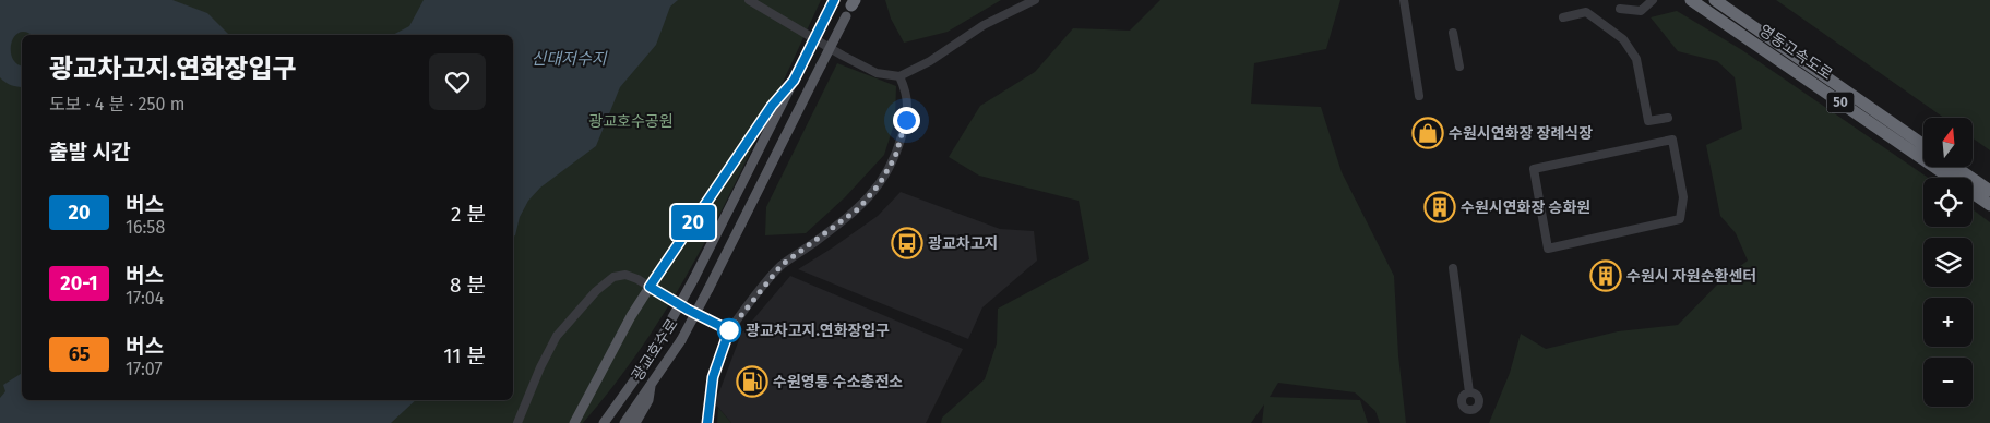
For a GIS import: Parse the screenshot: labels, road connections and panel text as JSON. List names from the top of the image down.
{
  "streets": {
    "highway": ["영동고속도로", "50"],
    "main road": ["광교호수로"]
  },
  "water": ["신대저수지"],
  "parks": ["광교호수공원"],
  "places": {
    "shop": ["수원시연화장 장례식장"],
    "building": ["수원시연화장 승화원", "수원시 자원순환센터"],
    "bus stop": ["광교차고지"],
    "other": ["광교차고지.연화장입구"],
    "fuel station": ["수원영통 수소충전소"]
  },
  "lines": ["bus line 20"],
  "north": "top",
  "page": {
    "on_map": "20",
    "heading": [
      ["광교차고지.연화장입구", "도보 · 4 분 · 250 m"],
      "출발 시간"
    ],
    "map_buttons": ["+", "−"],
    "list": [
      {
        "mark": "20",
        "name": "버스",
        "note": "16:58",
        "value": "2 분"
      },
      {
        "mark": "20-1",
        "name": "버스",
        "note": "17:04",
        "value": "8 분"
      },
      {
        "mark": "65",
        "name": "버스",
        "note": "17:07",
        "value": "11 분"
      }
    ]
  }
}
